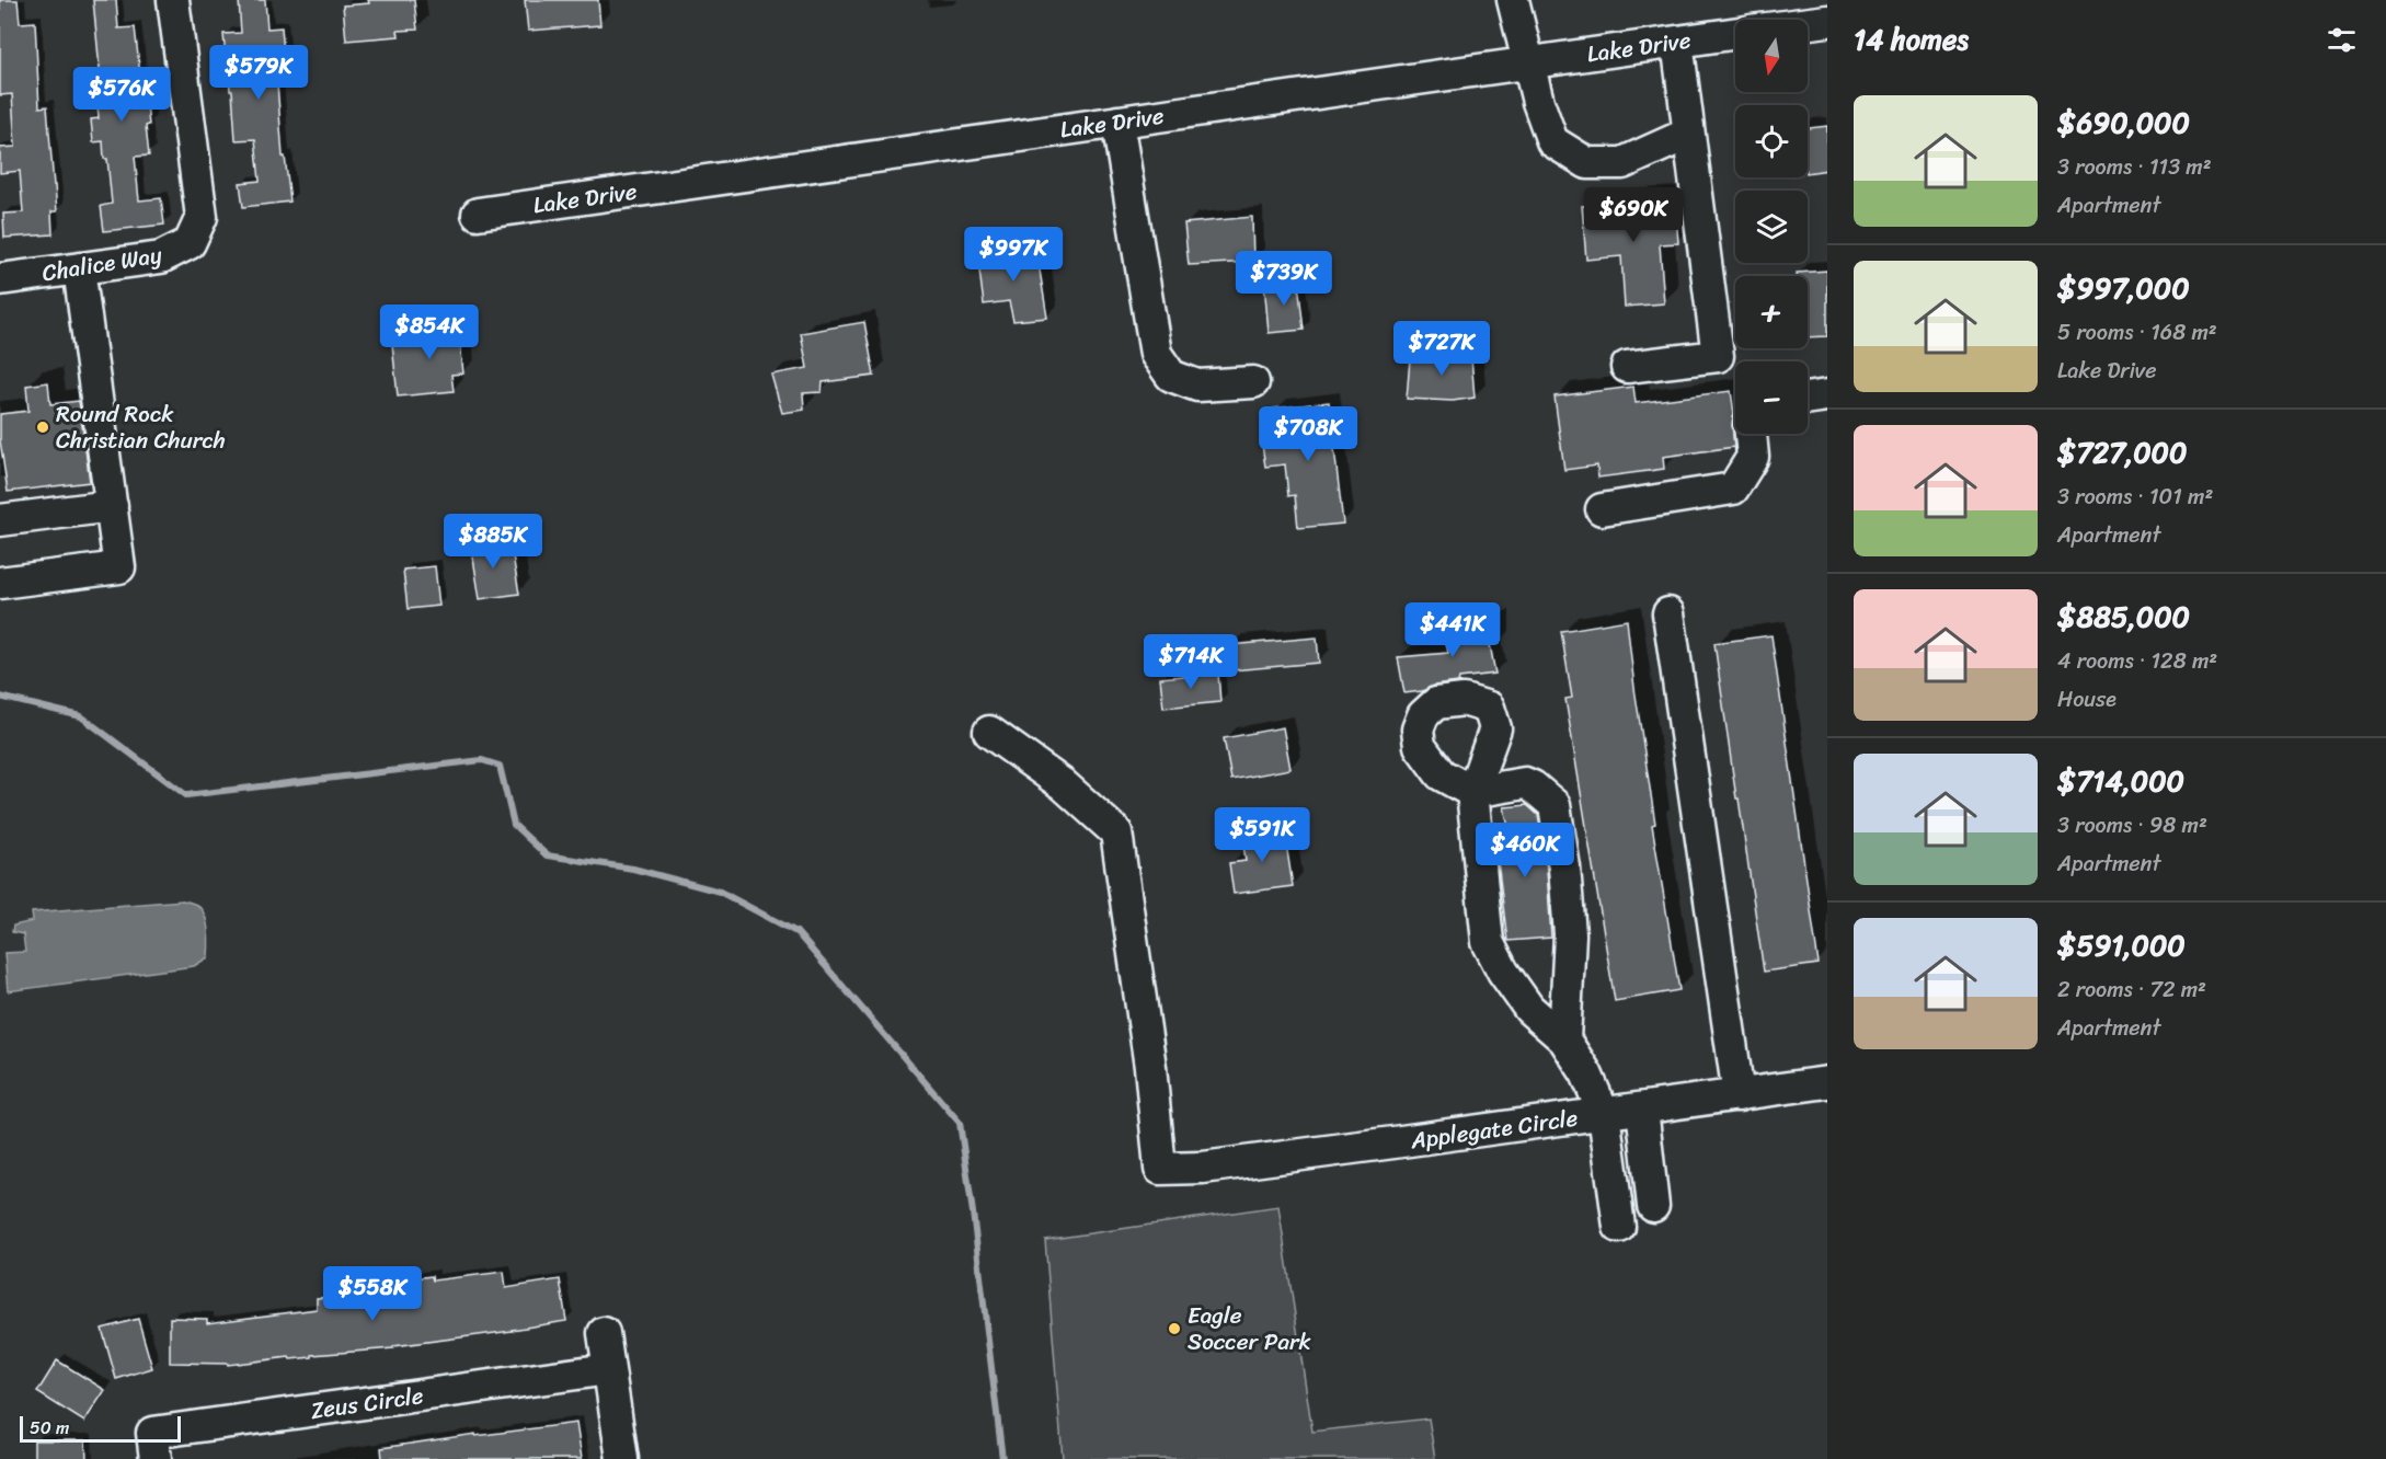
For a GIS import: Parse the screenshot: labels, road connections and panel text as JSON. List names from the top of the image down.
{
  "streets": {
    "street": [
      "Lake Drive",
      "Chalice Way",
      "Applegate Circle",
      "Zeus Circle"
    ]
  },
  "places": ["Round Rock Christian Church", "Eagle Soccer Park"],
  "scale_bar": "50 m",
  "north": "bottom",
  "page": {
    "heading": "14 homes",
    "map_buttons": ["+", "−"],
    "price": [
      "$579K",
      "$576K",
      "$690K",
      "$997K",
      "$739K",
      "$854K",
      "$727K",
      "$708K",
      "$885K",
      "$441K",
      "$714K",
      "$591K",
      "$460K",
      "$558K"
    ],
    "list": [
      {
        "name": "$690,000",
        "note": "3 rooms · 113 m² · Apartment"
      },
      {
        "name": "$997,000",
        "note": "5 rooms · 168 m² · Lake Drive"
      },
      {
        "name": "$727,000",
        "note": "3 rooms · 101 m² · Apartment"
      },
      {
        "name": "$885,000",
        "note": "4 rooms · 128 m² · House"
      },
      {
        "name": "$714,000",
        "note": "3 rooms · 98 m² · Apartment"
      },
      {
        "name": "$591,000",
        "note": "2 rooms · 72 m² · Apartment"
      }
    ],
    "scale": "50 m"
  }
}
